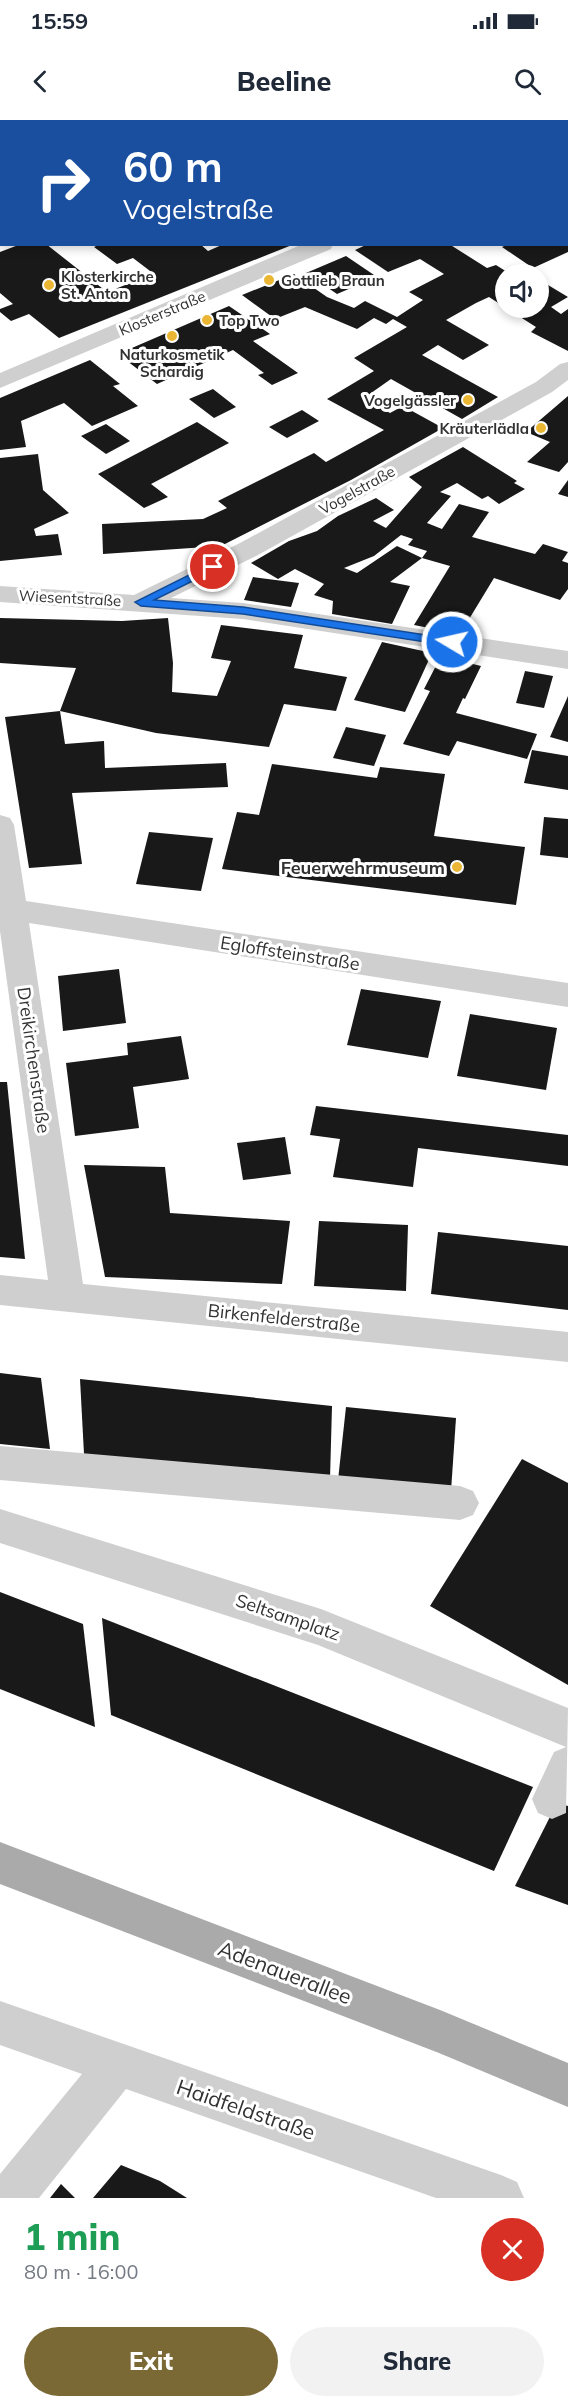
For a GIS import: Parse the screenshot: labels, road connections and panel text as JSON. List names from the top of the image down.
{
  "streets": {
    "main road": ["Adenauerallee"],
    "street": [
      "Klosterstraße",
      "Vogelstraße",
      "Wiesentstraße",
      "Egloffsteinstraße",
      "Dreikirchenstraße",
      "Birkenfelderstraße",
      "Seltsamplatz",
      "Haidfeldstraße"
    ]
  },
  "crossings": [
    ["Vogelstraße", "Wiesentstraße"],
    ["Egloffsteinstraße", "Dreikirchenstraße"],
    ["Dreikirchenstraße", "Birkenfelderstraße"]
  ],
  "places": [
    "Gottlieb Braun",
    "Klosterkirche St. Anton",
    "Top Two",
    "Naturkosmetik Schardig",
    "Vogelgässler",
    "Kräuterlädla",
    "Feuerwehrmuseum"
  ],
  "page": {
    "status": "15:59",
    "header": "Beeline",
    "turn": ["60 m", "Vogelstraße"],
    "heading": ["1 min", "80 m · 16:00"],
    "buttons": ["Exit", "Share"]
  }
}
